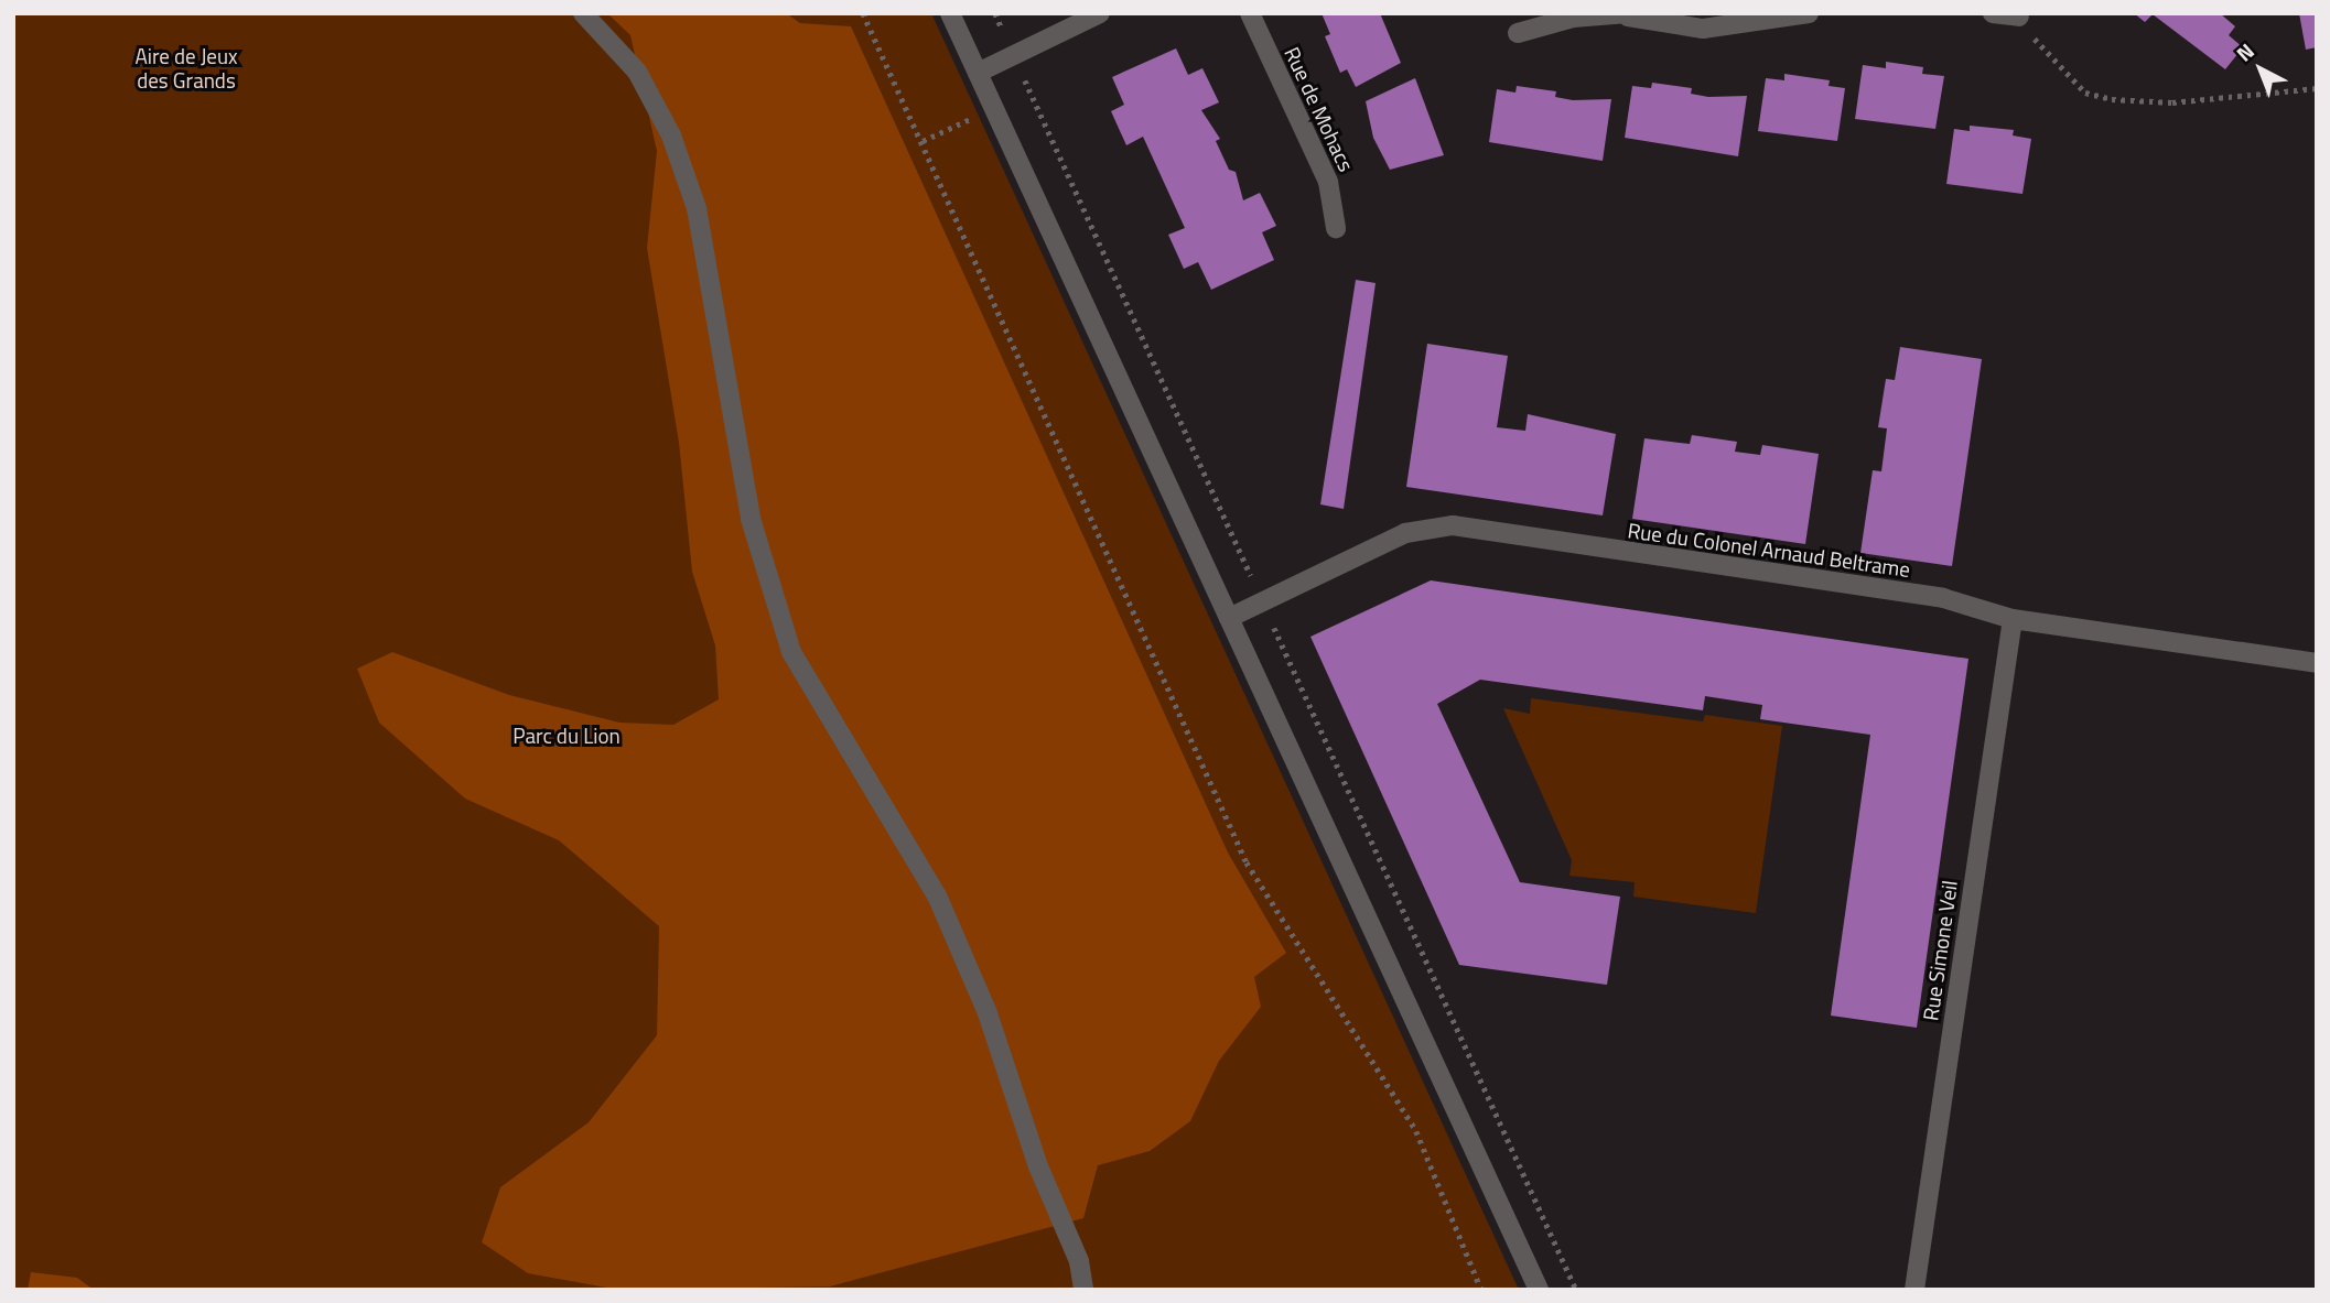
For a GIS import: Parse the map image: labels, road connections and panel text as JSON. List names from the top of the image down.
{
  "streets": {
    "street": ["Rue de Mohacs", "Rue du Colonel Arnaud Beltrame", "Rue Simone Veil"]
  },
  "crossings": [
    ["Rue du Colonel Arnaud Beltrame", "Rue Simone Veil"]
  ],
  "parks": ["Aire de Jeux des Grands", "Parc du Lion"],
  "north": "top left"
}
